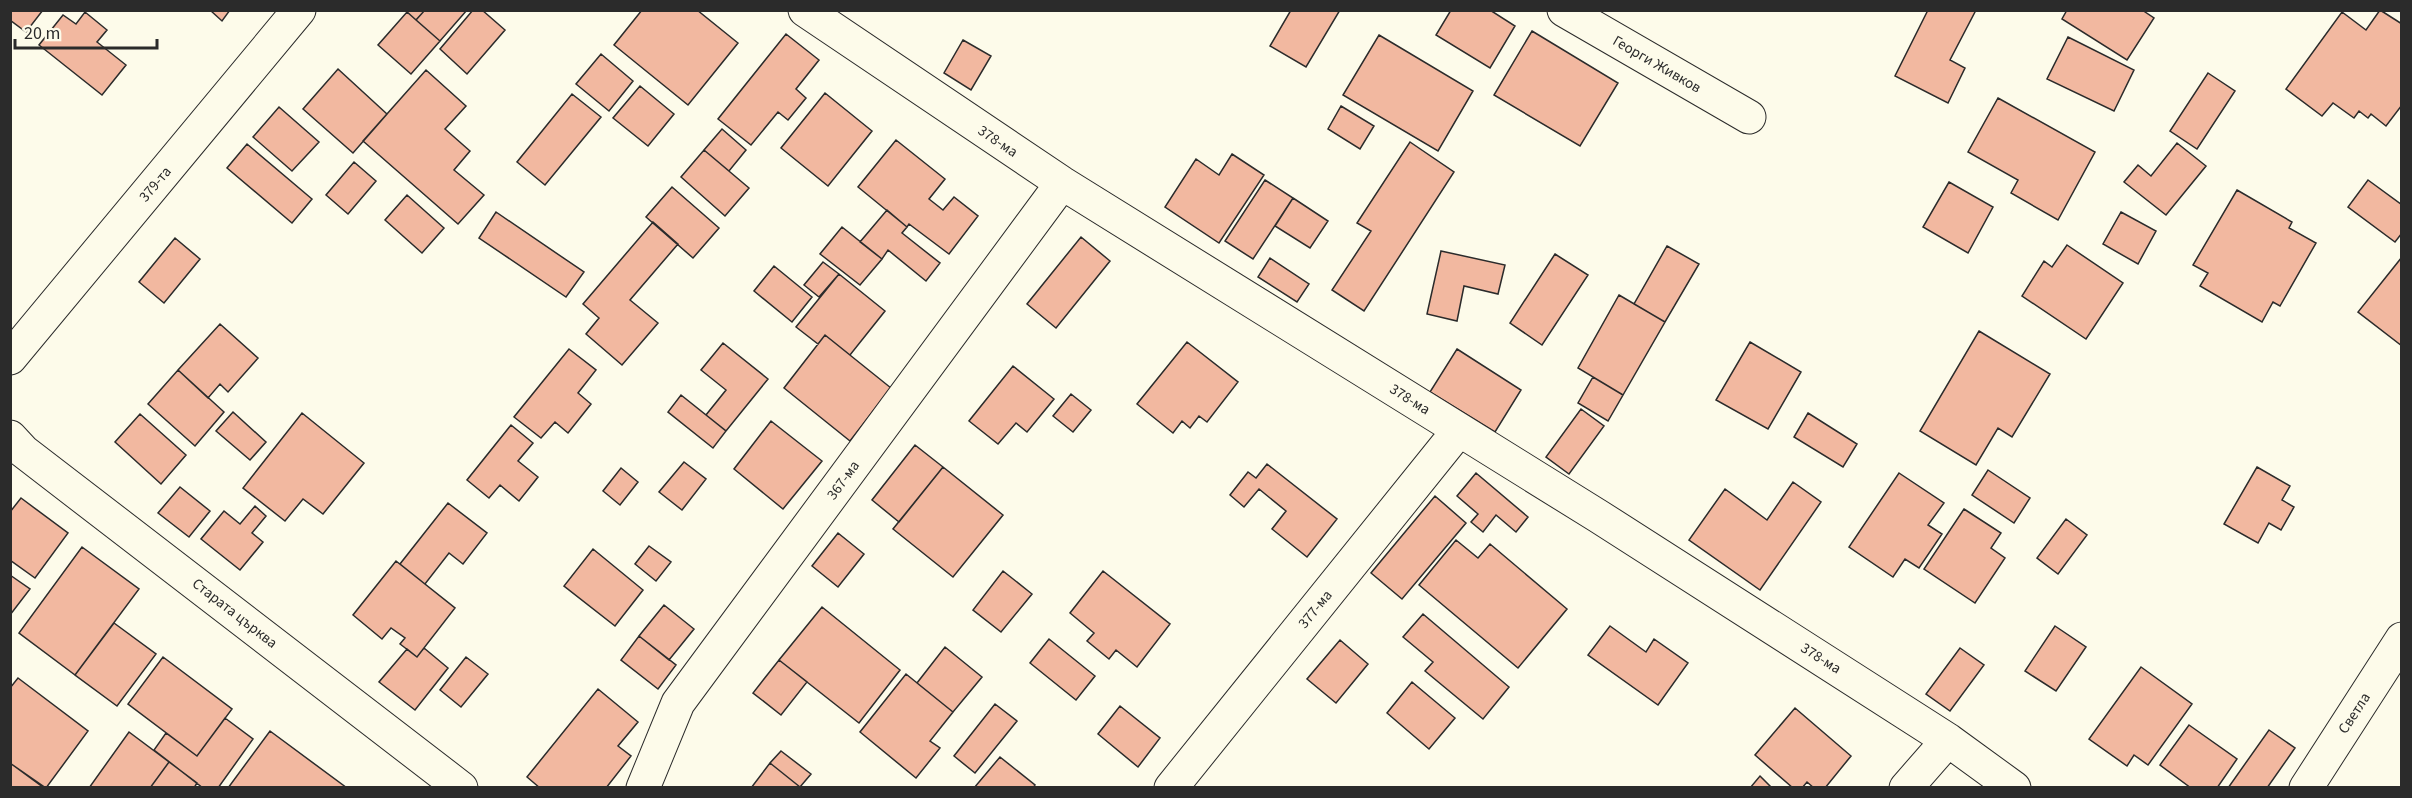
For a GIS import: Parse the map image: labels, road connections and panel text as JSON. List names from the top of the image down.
{
  "streets": {
    "street": [
      "Георги Живков",
      "378-ма",
      "379-та",
      "367-ма",
      "377-ма",
      "Старата църква",
      "Светла"
    ]
  },
  "crossings": [
    ["378-ма", "367-ма"],
    ["378-ма", "377-ма"]
  ],
  "scale_bar": "20 m"
}
